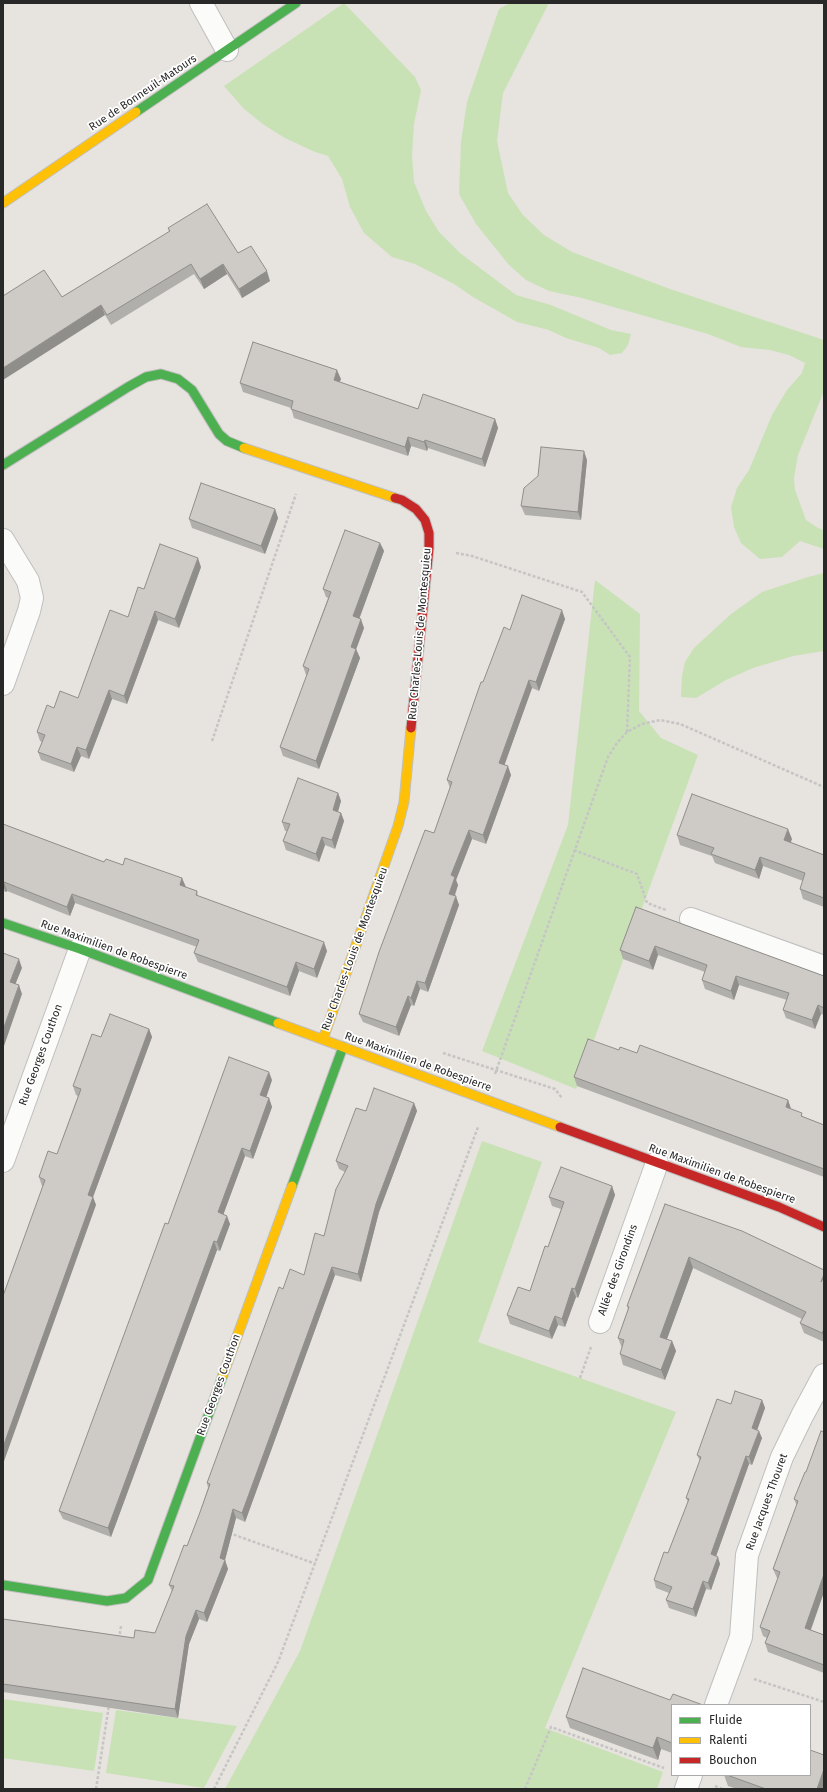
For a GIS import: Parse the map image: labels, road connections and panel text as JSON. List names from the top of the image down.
{
  "streets": {
    "street": [
      "Rue de Bonneuil-Matours",
      "Rue Charles-Louis de Montesquieu",
      "Rue Maximilien de Robespierre",
      "Rue Georges Couthon",
      "Allée des Girondins",
      "Rue Jacques Thouret"
    ]
  },
  "crossings": [
    ["Rue Charles-Louis de Montesquieu", "Rue Maximilien de Robespierre"],
    ["Rue Maximilien de Robespierre", "Rue Georges Couthon"],
    ["Rue Maximilien de Robespierre", "Allée des Girondins"]
  ],
  "legend": ["Fluide", "Ralenti", "Bouchon"]
}
